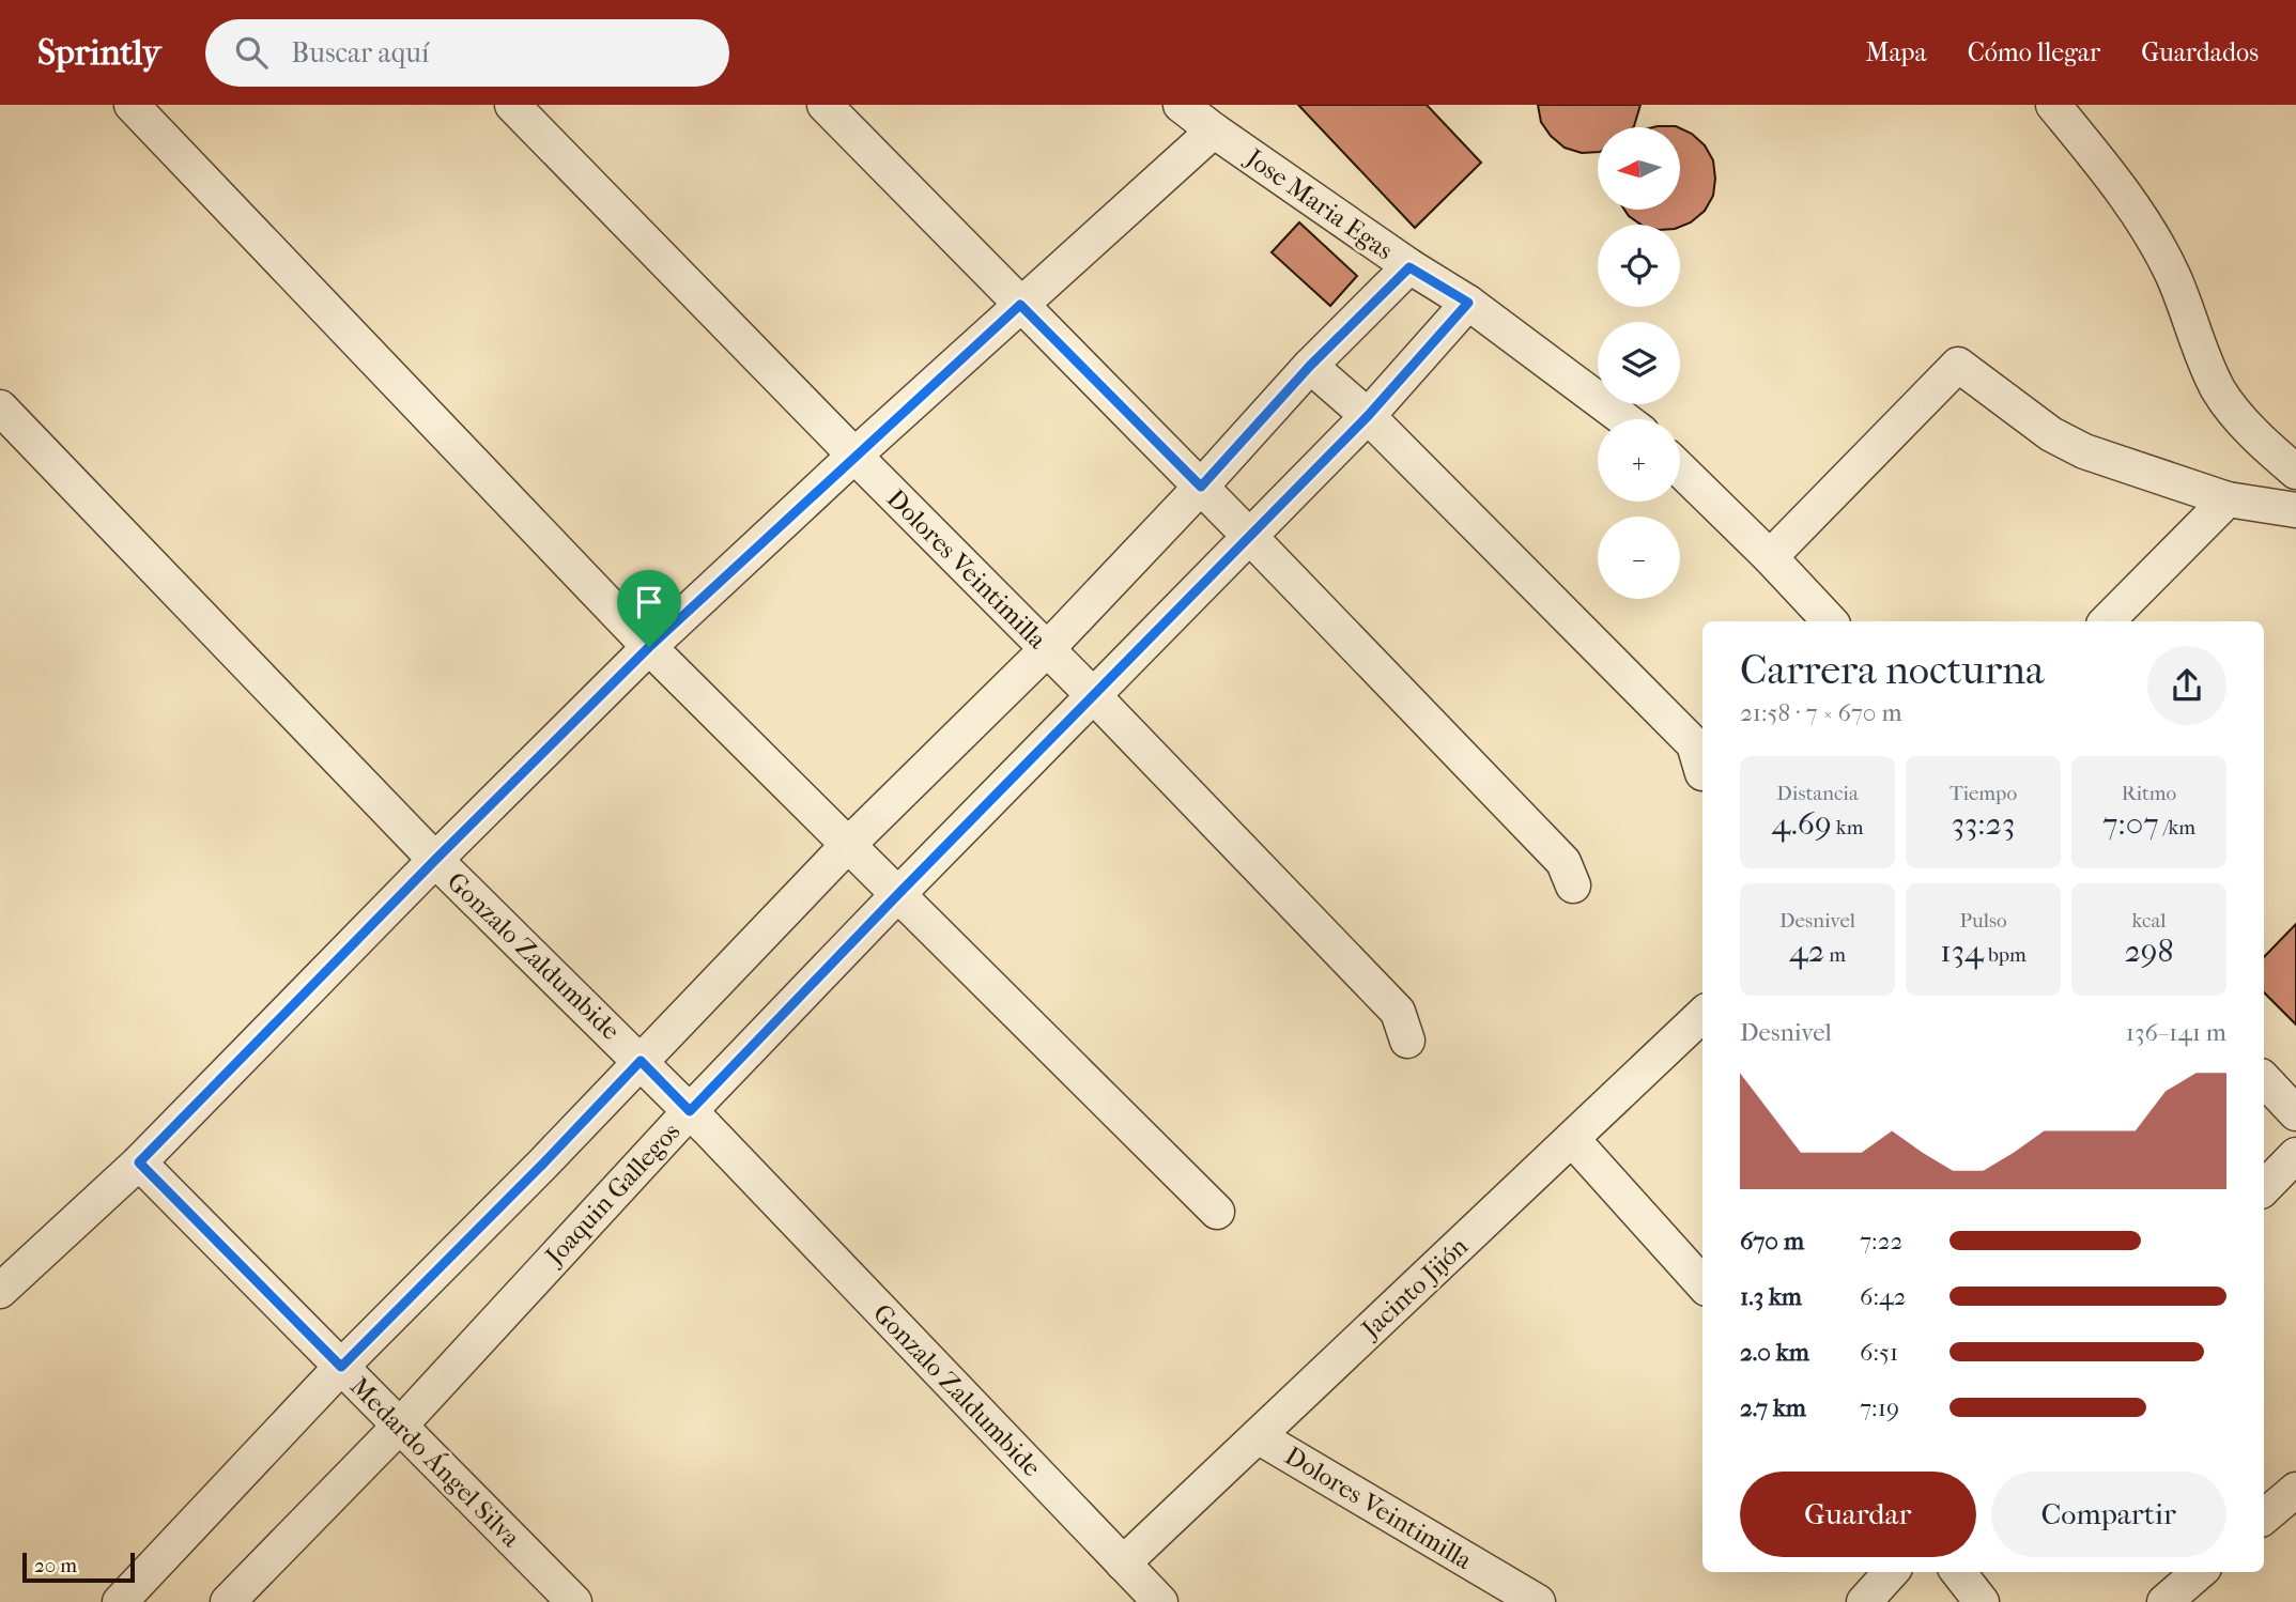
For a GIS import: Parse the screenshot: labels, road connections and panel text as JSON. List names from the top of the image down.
{
  "streets": {
    "street": [
      "Jose Maria Egas",
      "Dolores Veintimilla",
      "Gonzalo Zaldumbide",
      "Joaquin Gallegos",
      "Jacinto Jijón",
      "Medardo Ángel Silva"
    ]
  },
  "crossings": [
    ["Jose Maria Egas", "Joaquin Gallegos"],
    ["Dolores Veintimilla", "Joaquin Gallegos"],
    ["Dolores Veintimilla", "Jacinto Jijón"],
    ["Gonzalo Zaldumbide", "Joaquin Gallegos"],
    ["Gonzalo Zaldumbide", "Jacinto Jijón"],
    ["Joaquin Gallegos", "Medardo Ángel Silva"]
  ],
  "scale_bar": "20 m",
  "north": "left",
  "page": {
    "header": "Sprintly",
    "search": "Buscar aquí",
    "nav": ["Mapa", "Cómo llegar", "Guardados"],
    "map_buttons": ["+", "−"],
    "heading": ["Carrera nocturna", "21:58 · 7 × 670 m"],
    "stats": [
      ["Distancia", "4.69 km"],
      ["Tiempo", "33:23"],
      ["Ritmo", "7:07 /km"],
      ["Desnivel", "42 m"],
      ["Pulso", "134 bpm"],
      ["kcal", "298"]
    ],
    "chart": ["Desnivel", "136–141 m"],
    "list": [
      {
        "name": "670 m",
        "note": "7:22"
      },
      {
        "name": "1.3 km",
        "note": "6:42"
      },
      {
        "name": "2.0 km",
        "note": "6:51"
      },
      {
        "name": "2.7 km",
        "note": "7:19"
      }
    ],
    "buttons": ["Guardar", "Compartir"],
    "scale": "20 m"
  }
}
